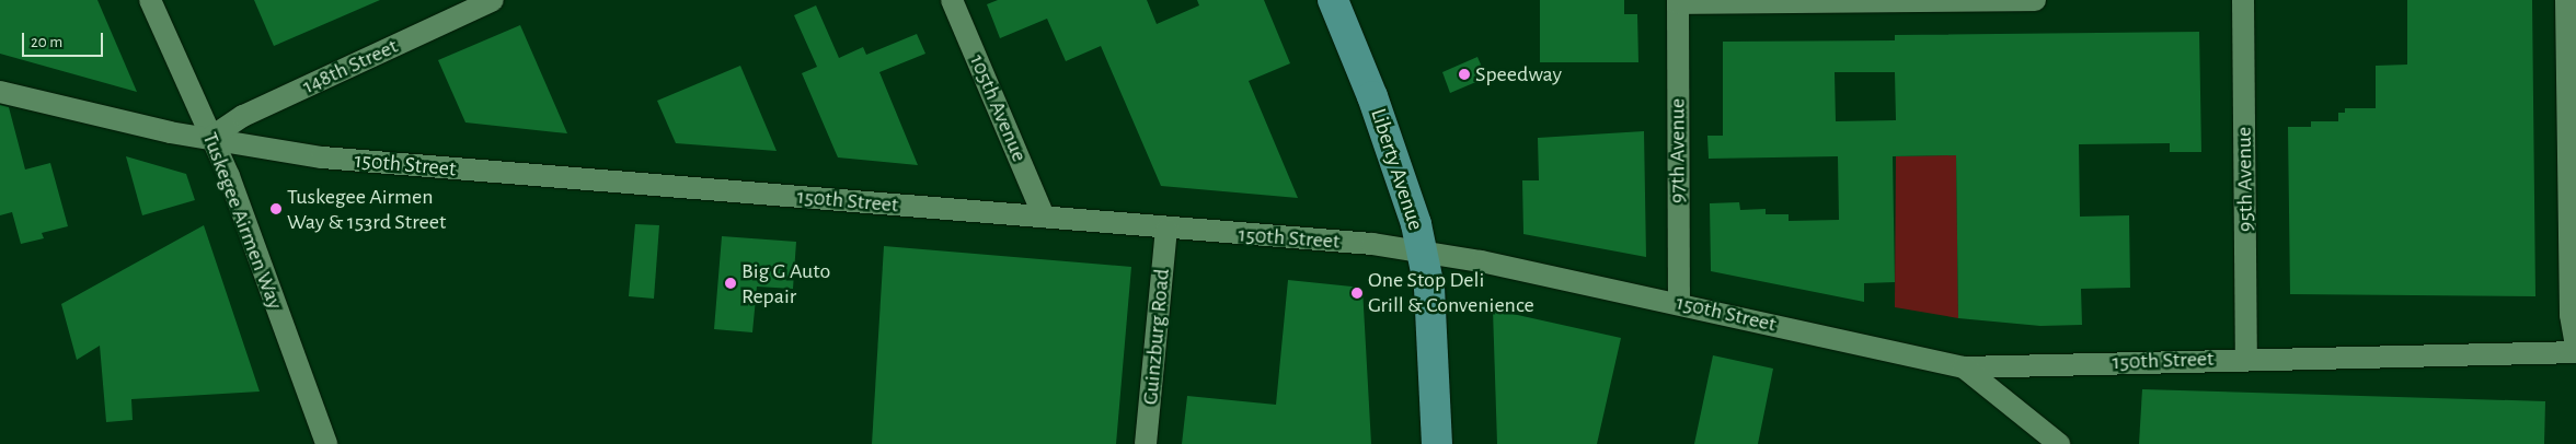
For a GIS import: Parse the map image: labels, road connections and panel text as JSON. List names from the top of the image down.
{
  "streets": {
    "main road": ["Liberty Avenue"],
    "street": [
      "148th Street",
      "105th Avenue",
      "97th Avenue",
      "150th Street",
      "95th Avenue",
      "Tuskegee Airmen Way",
      "Guinzburg Road"
    ]
  },
  "crossings": [
    ["148th Street", "150th Street"],
    ["148th Street", "Tuskegee Airmen Way"],
    ["105th Avenue", "150th Street"],
    ["97th Avenue", "150th Street"],
    ["150th Street", "Liberty Avenue"],
    ["150th Street", "95th Avenue"],
    ["150th Street", "Tuskegee Airmen Way"],
    ["150th Street", "Guinzburg Road"]
  ],
  "places": [
    "Speedway",
    "Tuskegee Airmen Way & 153rd Street",
    "Big G Auto Repair",
    "One Stop Deli Grill & Convenience"
  ],
  "scale_bar": "20 m"
}
